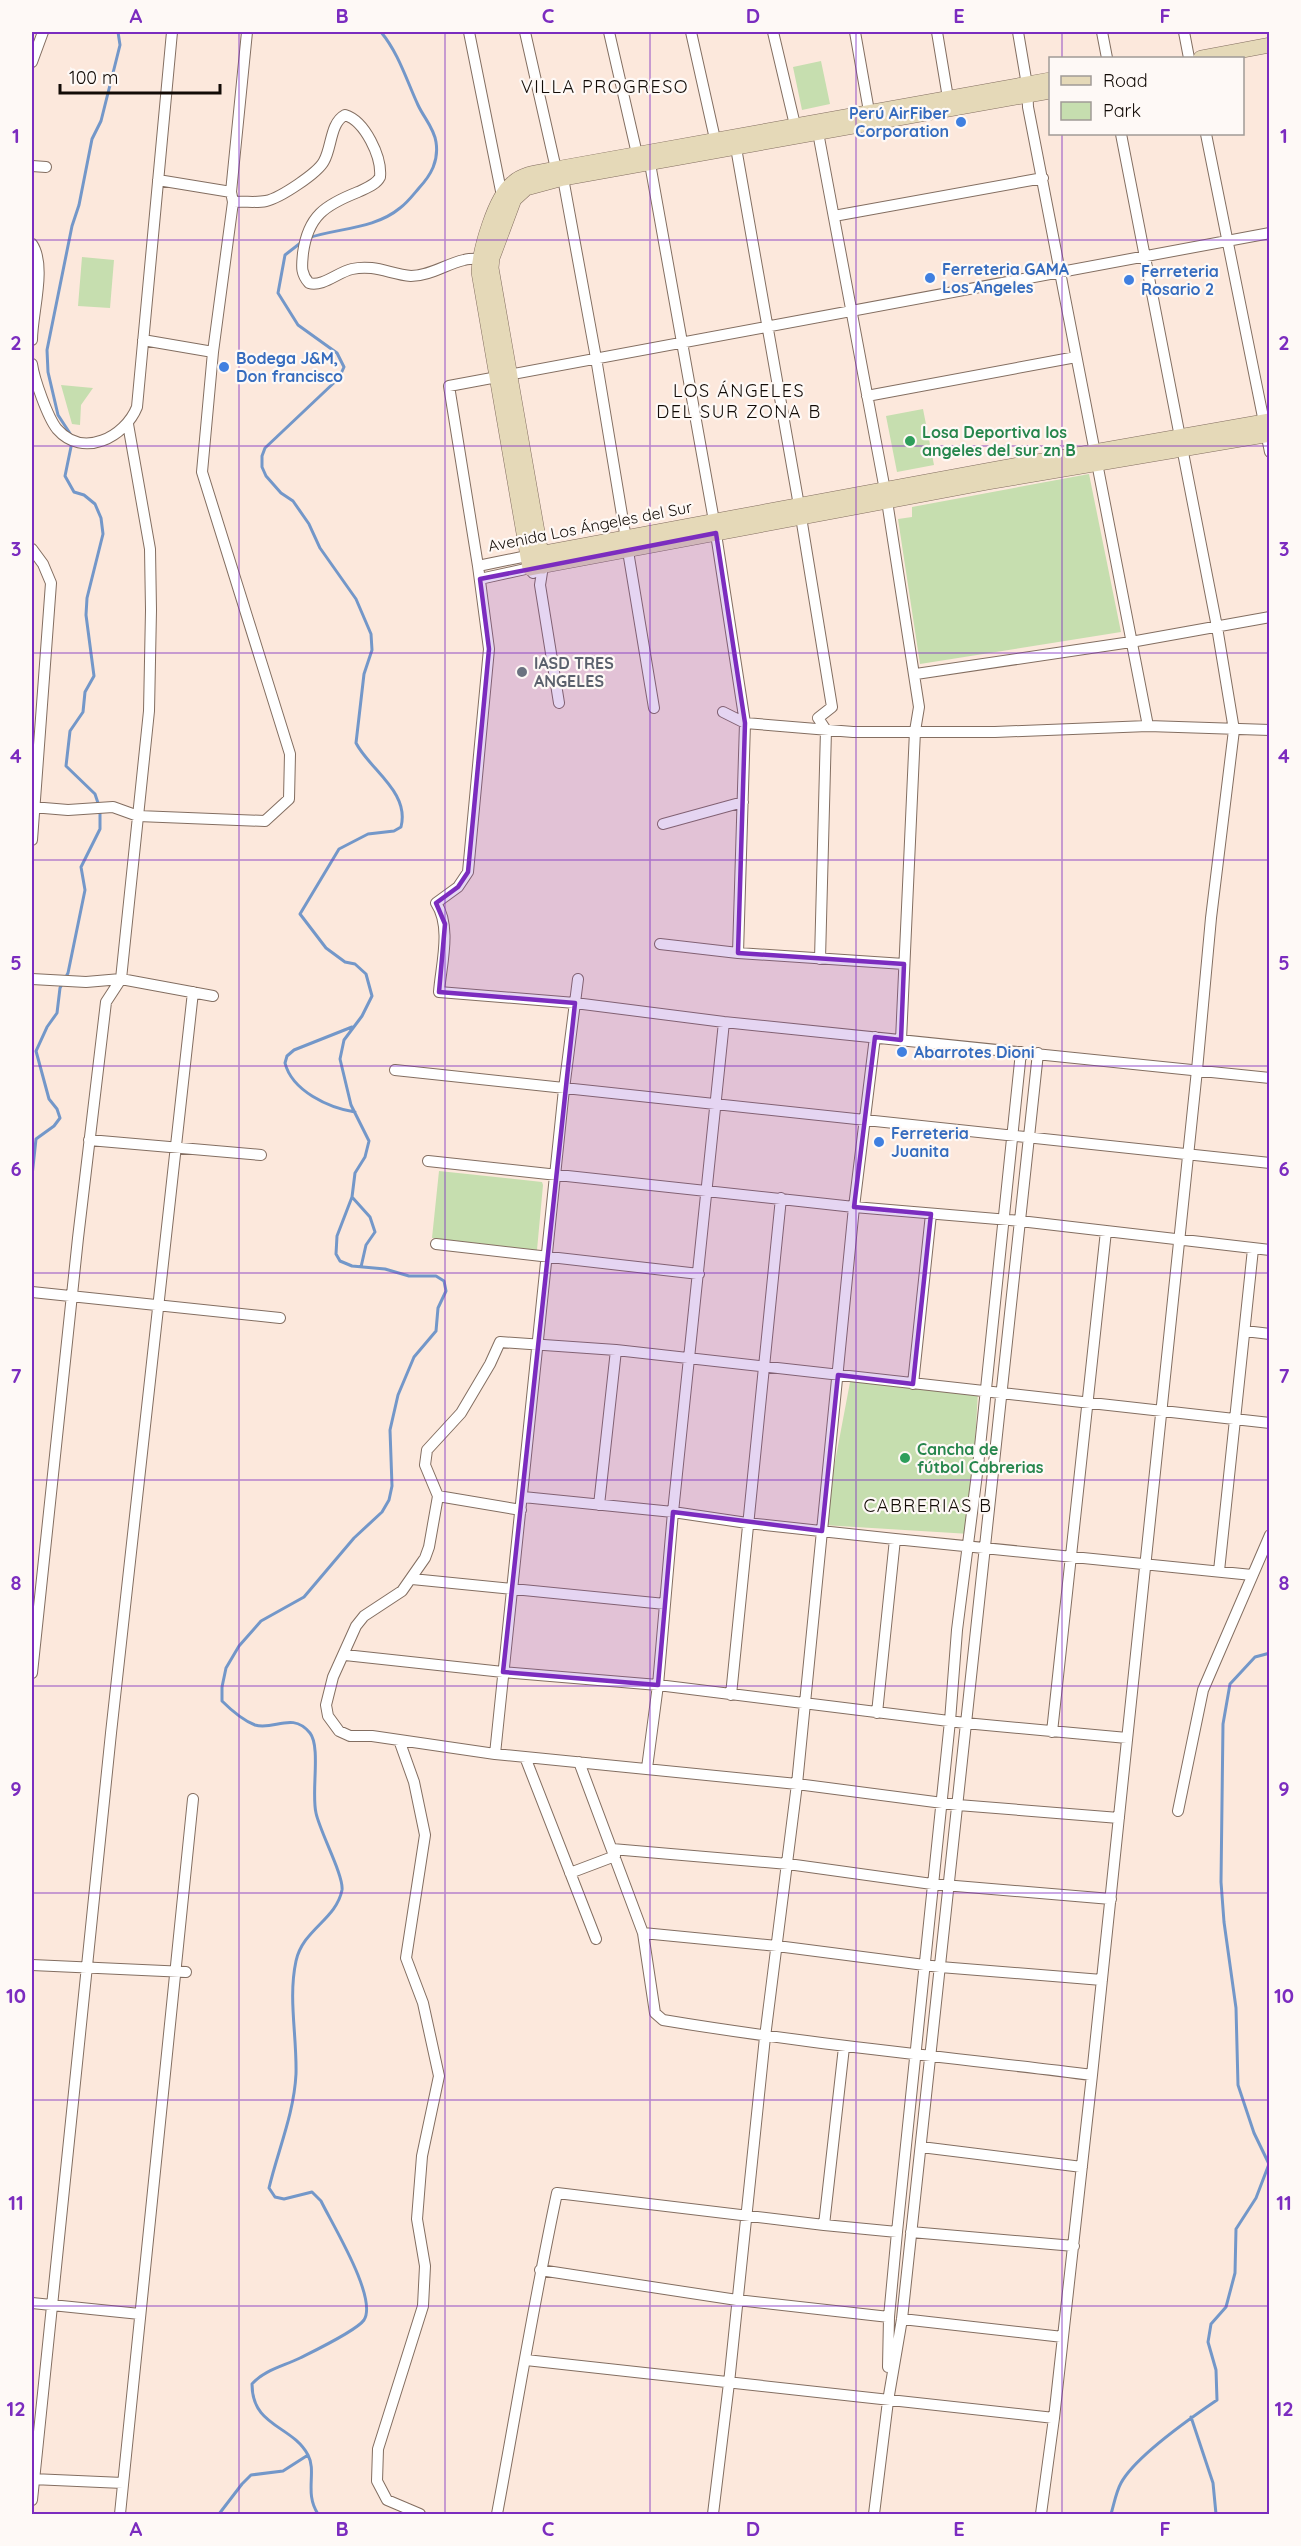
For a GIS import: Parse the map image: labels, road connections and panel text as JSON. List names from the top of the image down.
{
  "streets": {
    "street": ["Avenida Los Ángeles del Sur"]
  },
  "districts": ["VILLA PROGRESO", "LOS ÁNGELES DEL SUR ZONA B", "CABRERIAS B"],
  "places": [
    "Perú AirFiber Corporation",
    "Ferreteria GAMA Los Angeles",
    "Ferreteria Rosario 2",
    "Bodega J&M, Don francisco",
    "Losa Deportiva los angeles del sur zn B",
    "IASD TRES ANGELES",
    "Abarrotes Dioni",
    "Ferreteria Juanita",
    "Cancha de fútbol Cabrerias"
  ],
  "legend": ["Road", "Park"],
  "scale_bar": "100 m",
  "grid": {
    "columns": [
      "A",
      "B",
      "C",
      "D",
      "E",
      "F"
    ],
    "rows": [
      "1",
      "2",
      "3",
      "4",
      "5",
      "6",
      "7",
      "8",
      "9",
      "10",
      "11",
      "12"
    ]
  }
}
